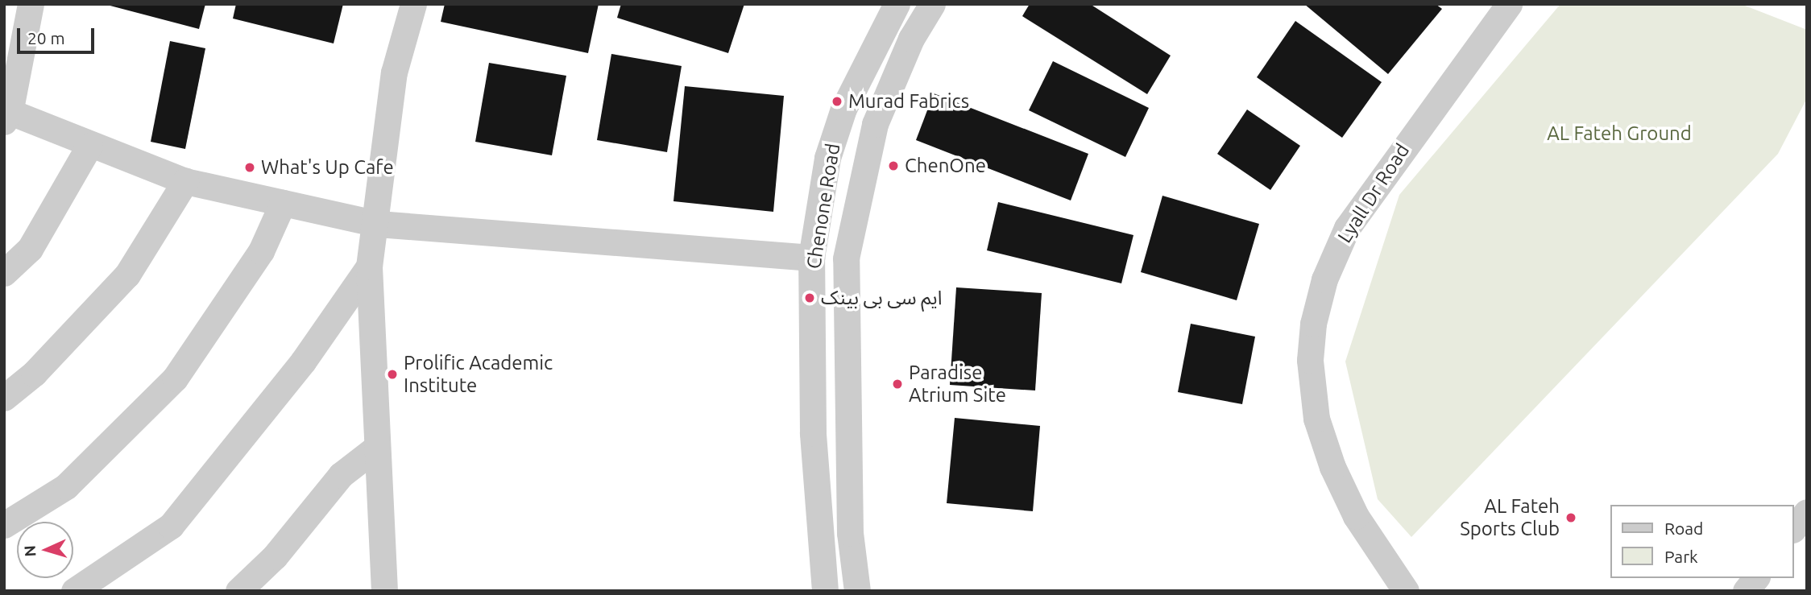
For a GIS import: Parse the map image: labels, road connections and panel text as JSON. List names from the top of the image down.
{
  "streets": {
    "street": ["Lyall Dr Road", "Chenone Road"]
  },
  "parks": ["AL Fateh Ground"],
  "places": [
    "Murad Fabrics",
    "ChenOne",
    "What's Up Cafe",
    "ایم سی بی بینک",
    "Prolific Academic Institute",
    "Paradise Atrium Site",
    "AL Fateh Sports Club"
  ],
  "legend": ["Road", "Park"],
  "scale_bar": "20 m",
  "north": "left"
}
